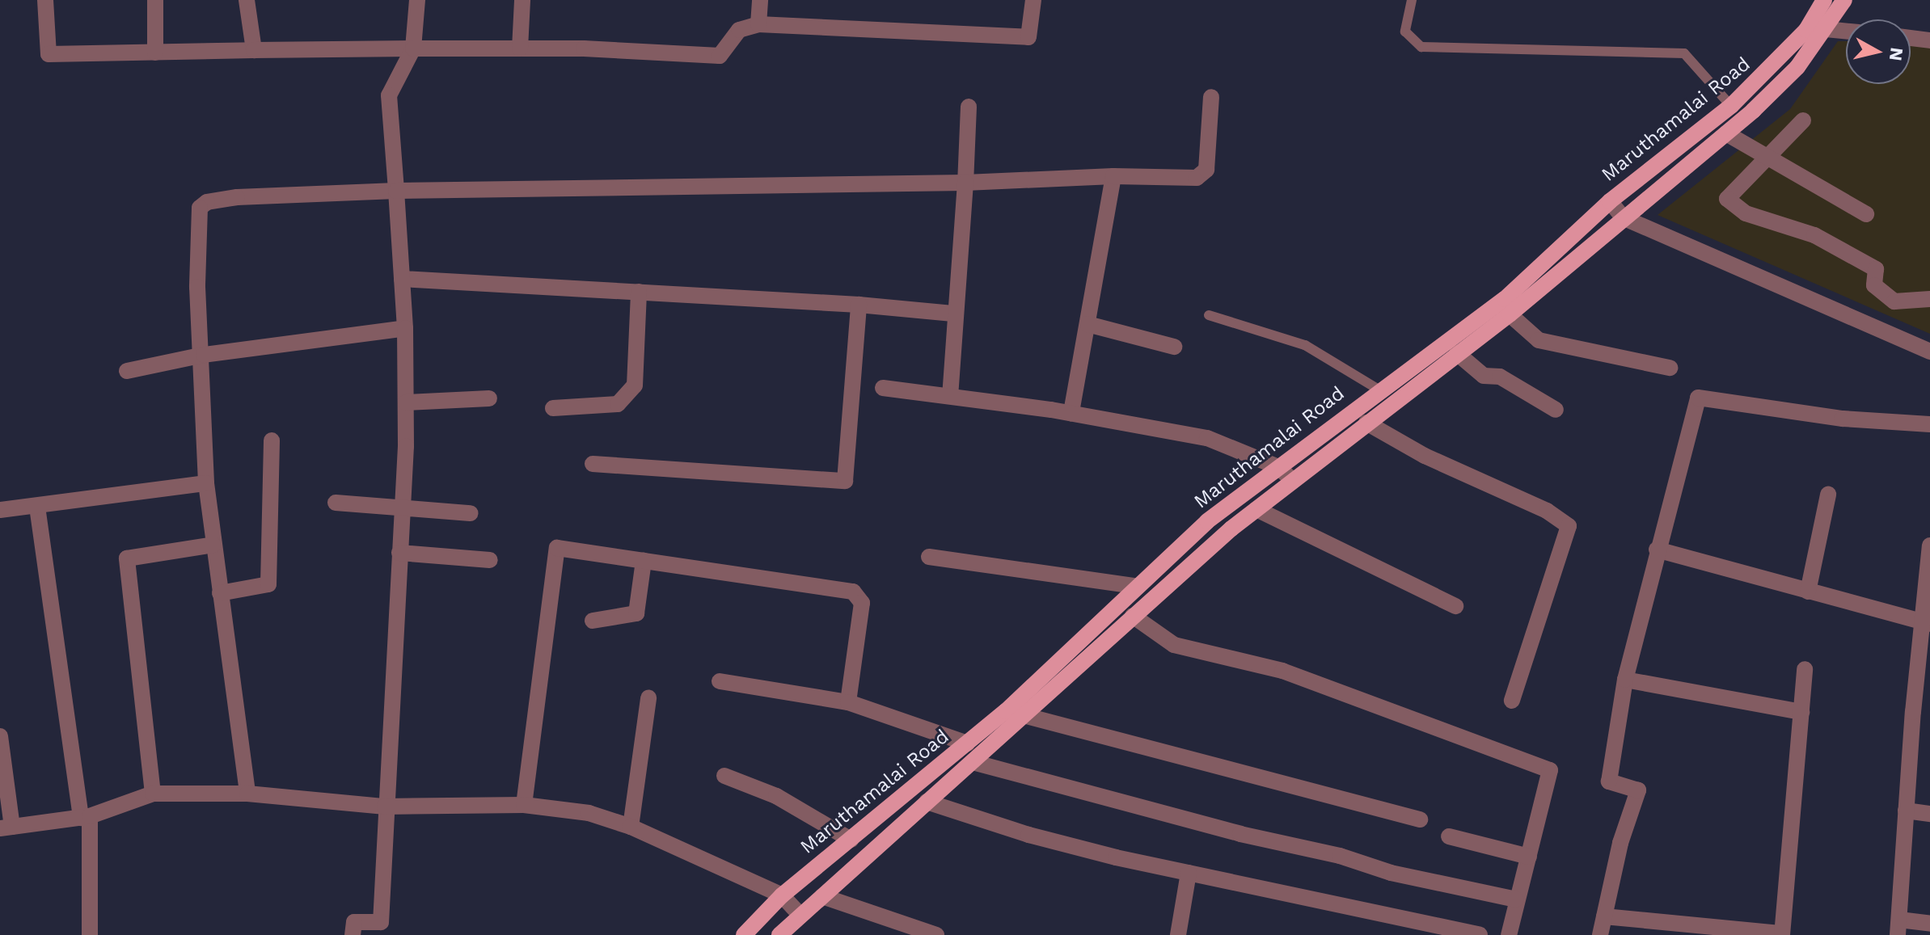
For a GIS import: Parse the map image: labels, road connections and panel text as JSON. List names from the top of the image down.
{
  "streets": {
    "main road": ["Maruthamalai Road"]
  },
  "north": "right"
}
